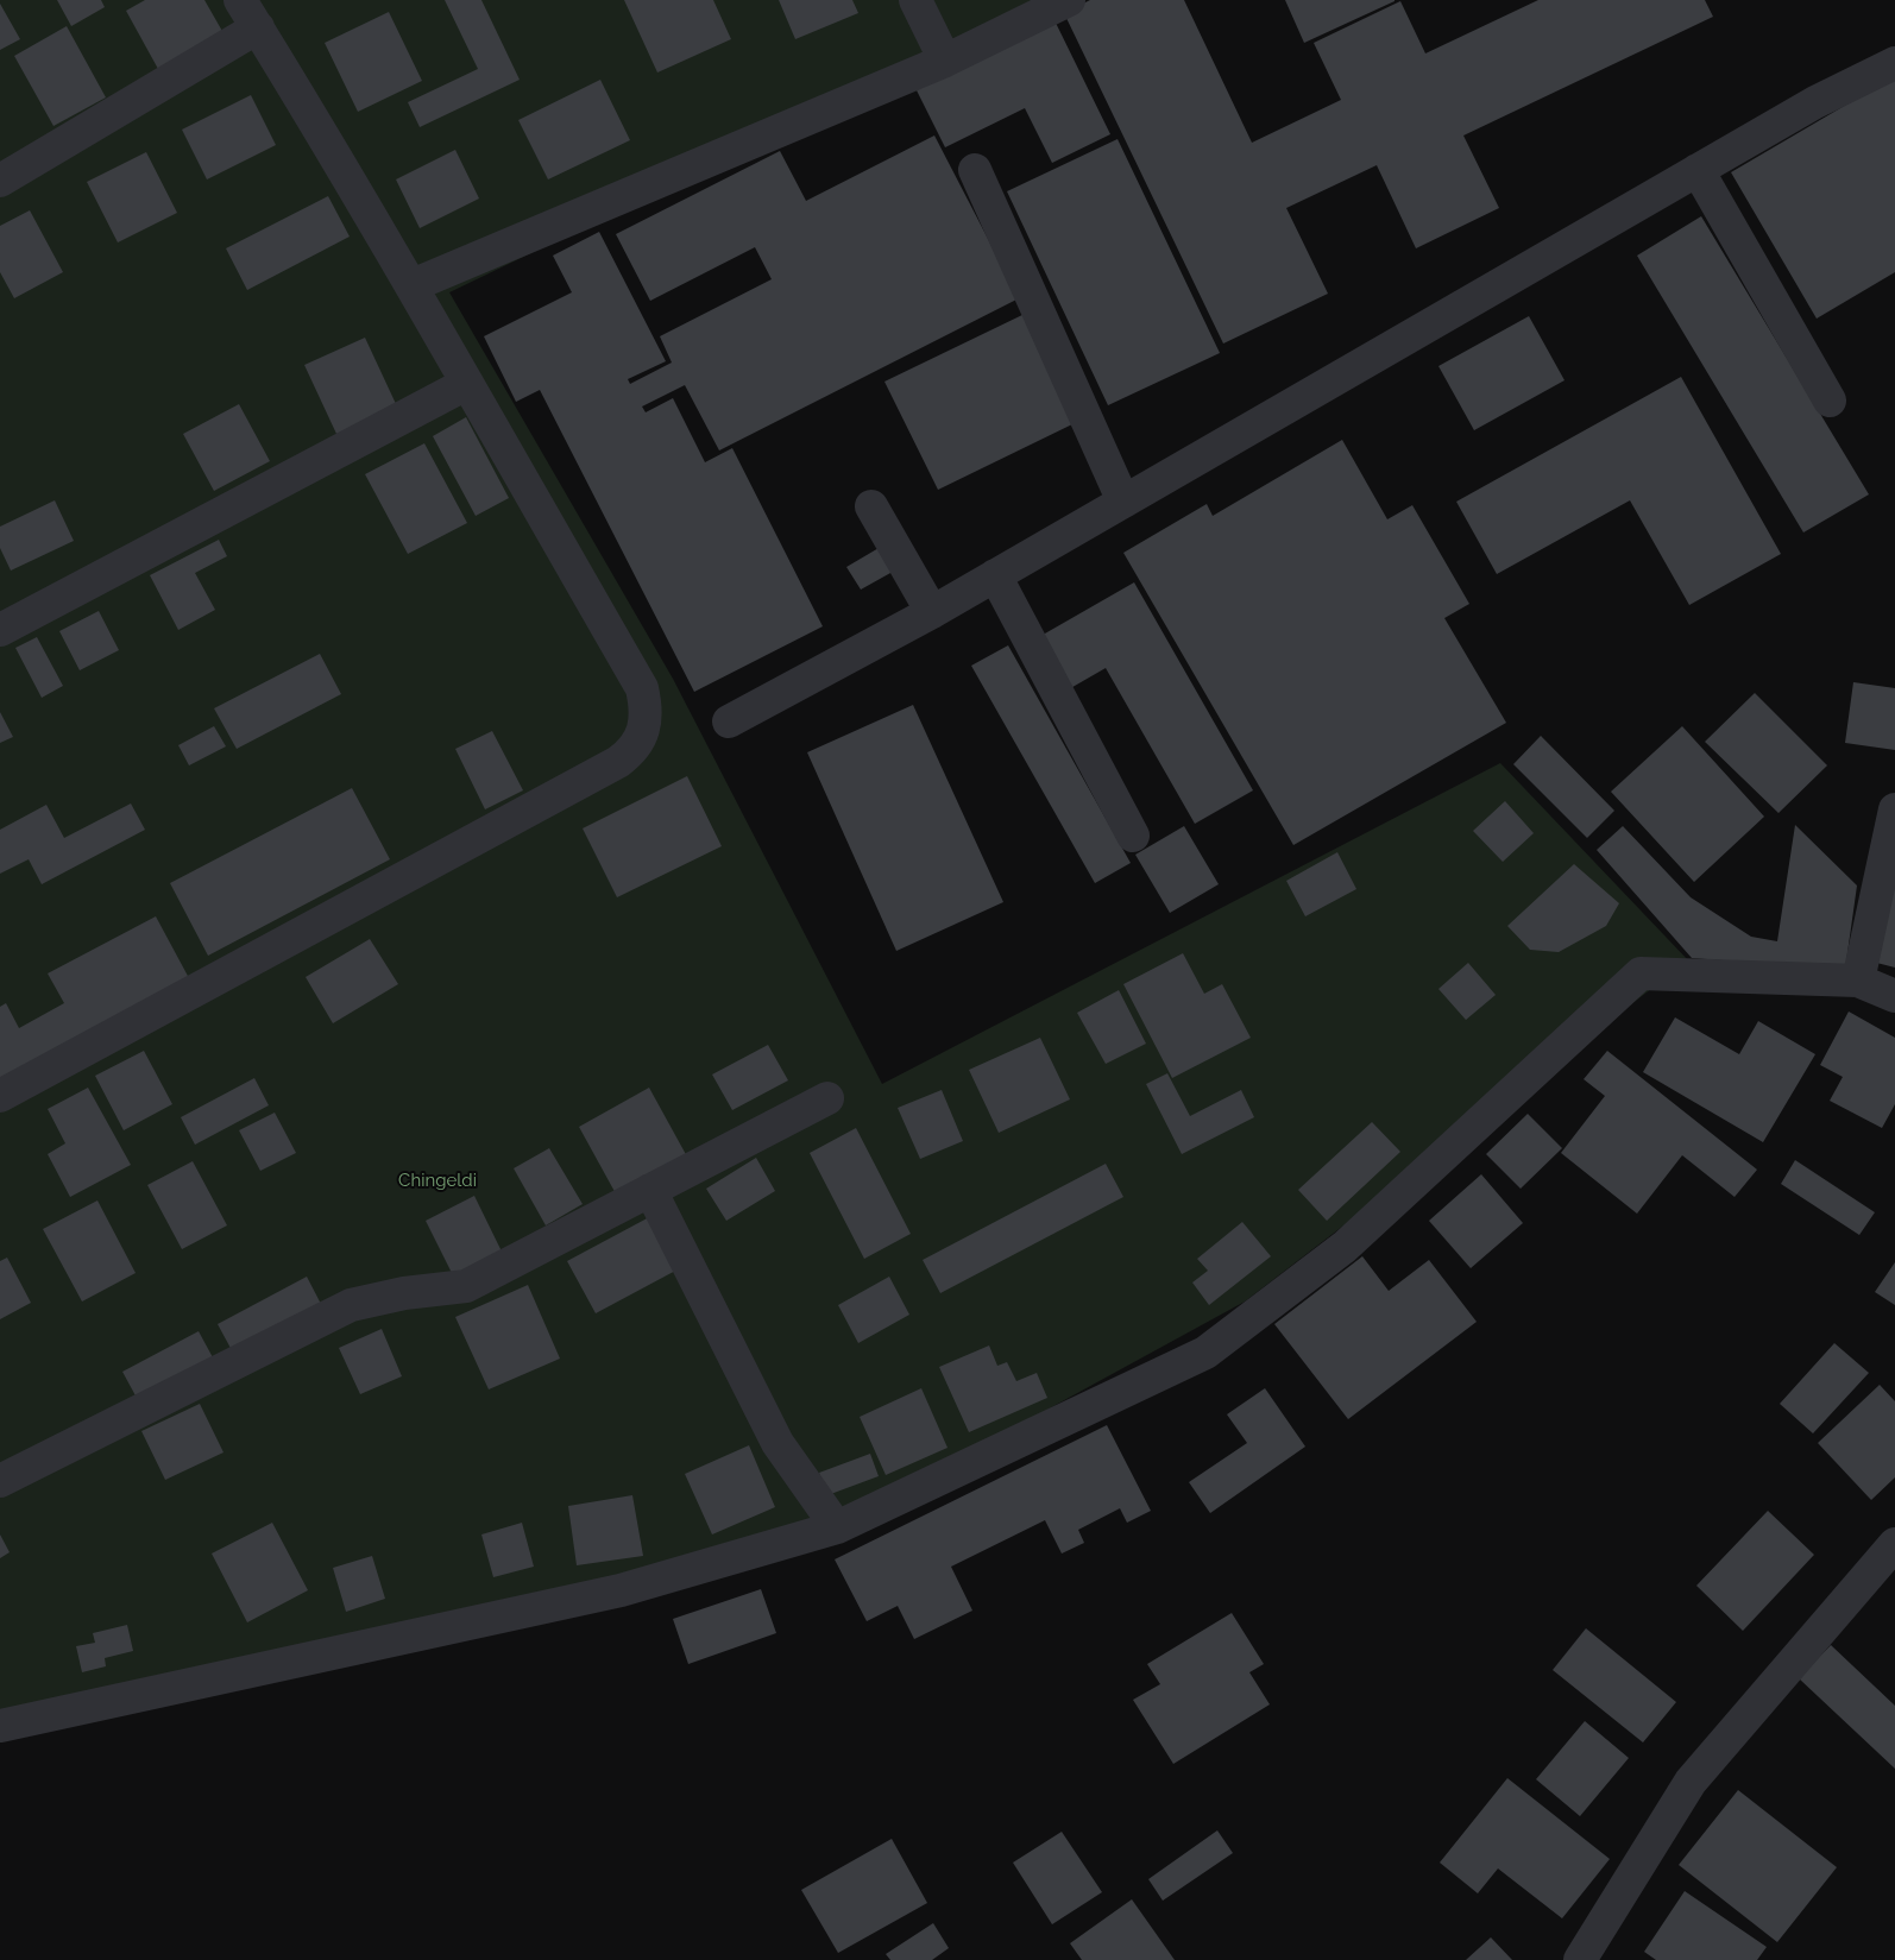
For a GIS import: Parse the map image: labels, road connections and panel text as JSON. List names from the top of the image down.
{
  "parks": ["Chingeldi"]
}
